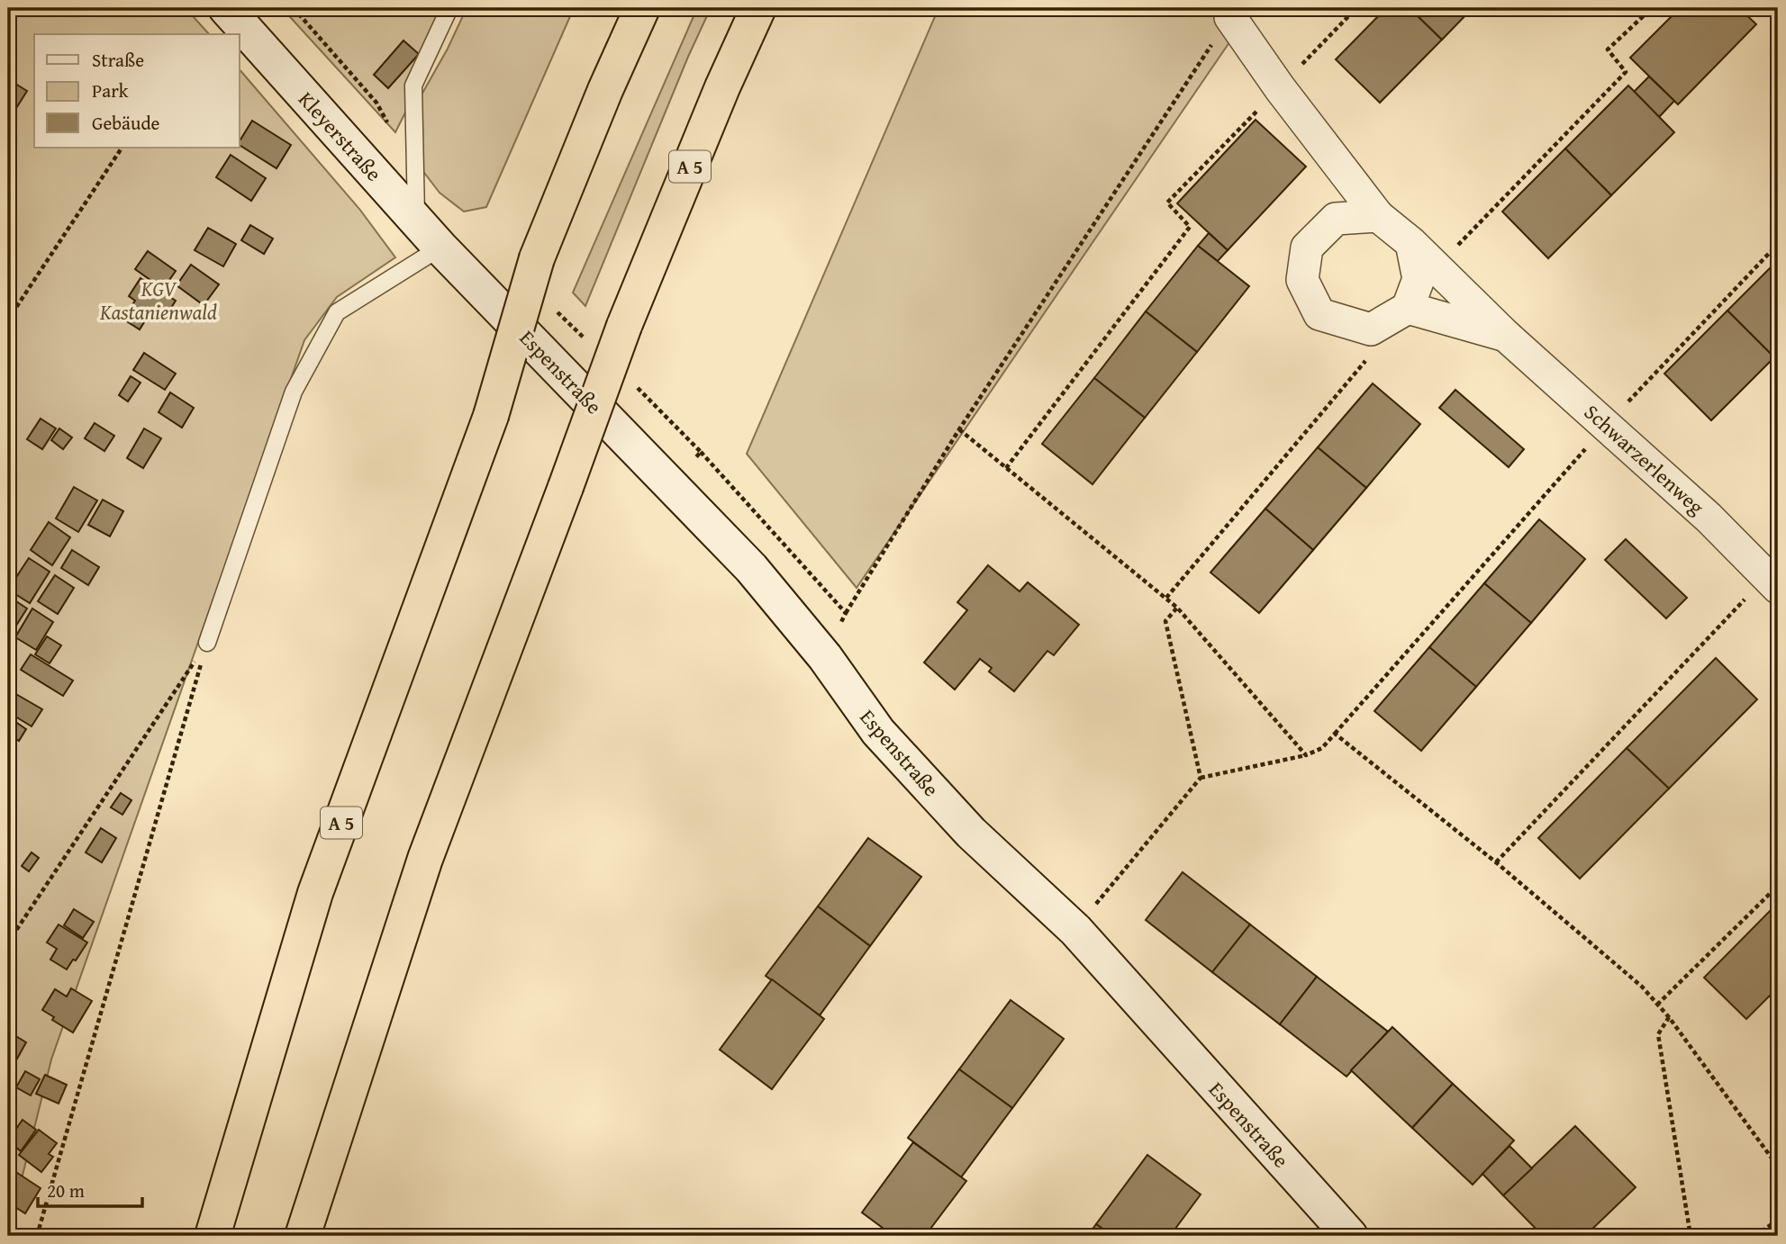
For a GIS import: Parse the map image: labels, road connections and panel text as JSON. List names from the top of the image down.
{
  "streets": {
    "highway": ["A 5"],
    "street": ["Kleyerstraße", "Espenstraße", "Schwarzerlenweg"]
  },
  "crossings": [
    ["Kleyerstraße", "Espenstraße"]
  ],
  "parks": ["KGV Kastanienwald"],
  "legend": ["Straße", "Park", "Gebäude"],
  "scale_bar": "20 m"
}
